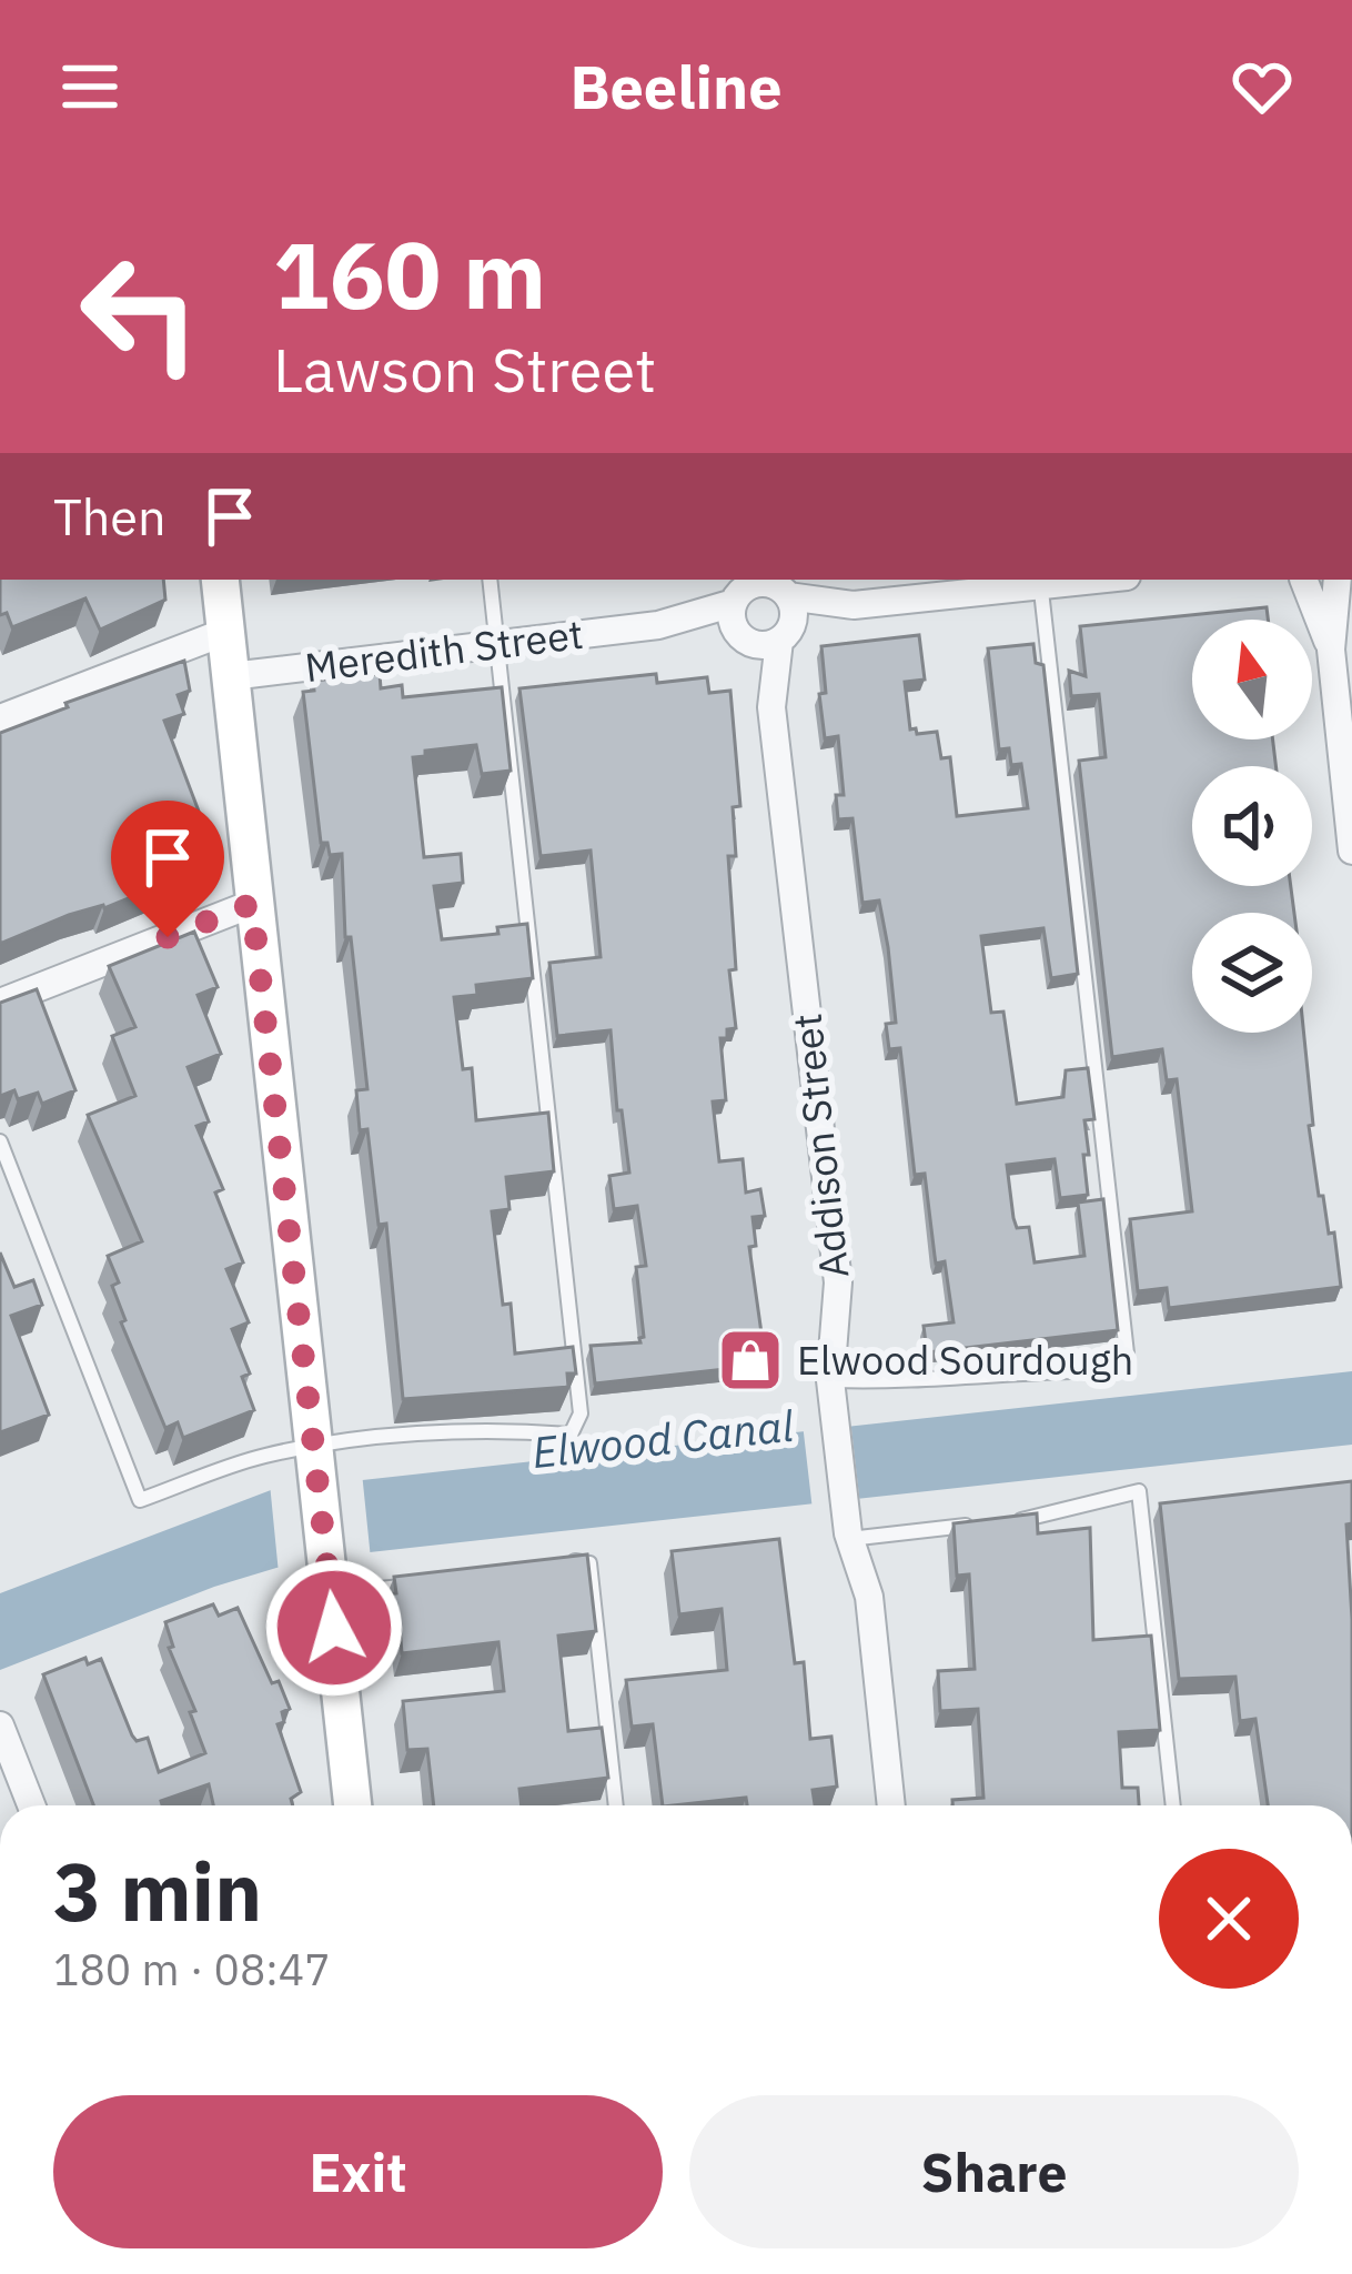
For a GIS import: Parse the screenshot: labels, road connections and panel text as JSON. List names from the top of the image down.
{
  "streets": {
    "street": ["Meredith Street", "Addison Street"]
  },
  "crossings": [
    ["Meredith Street", "Addison Street"]
  ],
  "water": ["Elwood Canal"],
  "places": {
    "shop": ["Elwood Sourdough"]
  },
  "north": "top",
  "page": {
    "header": "Beeline",
    "turn": ["160 m", "Lawson Street"],
    "then": "Then",
    "heading": ["3 min", "180 m · 08:47"],
    "buttons": ["Exit", "Share"]
  }
}
